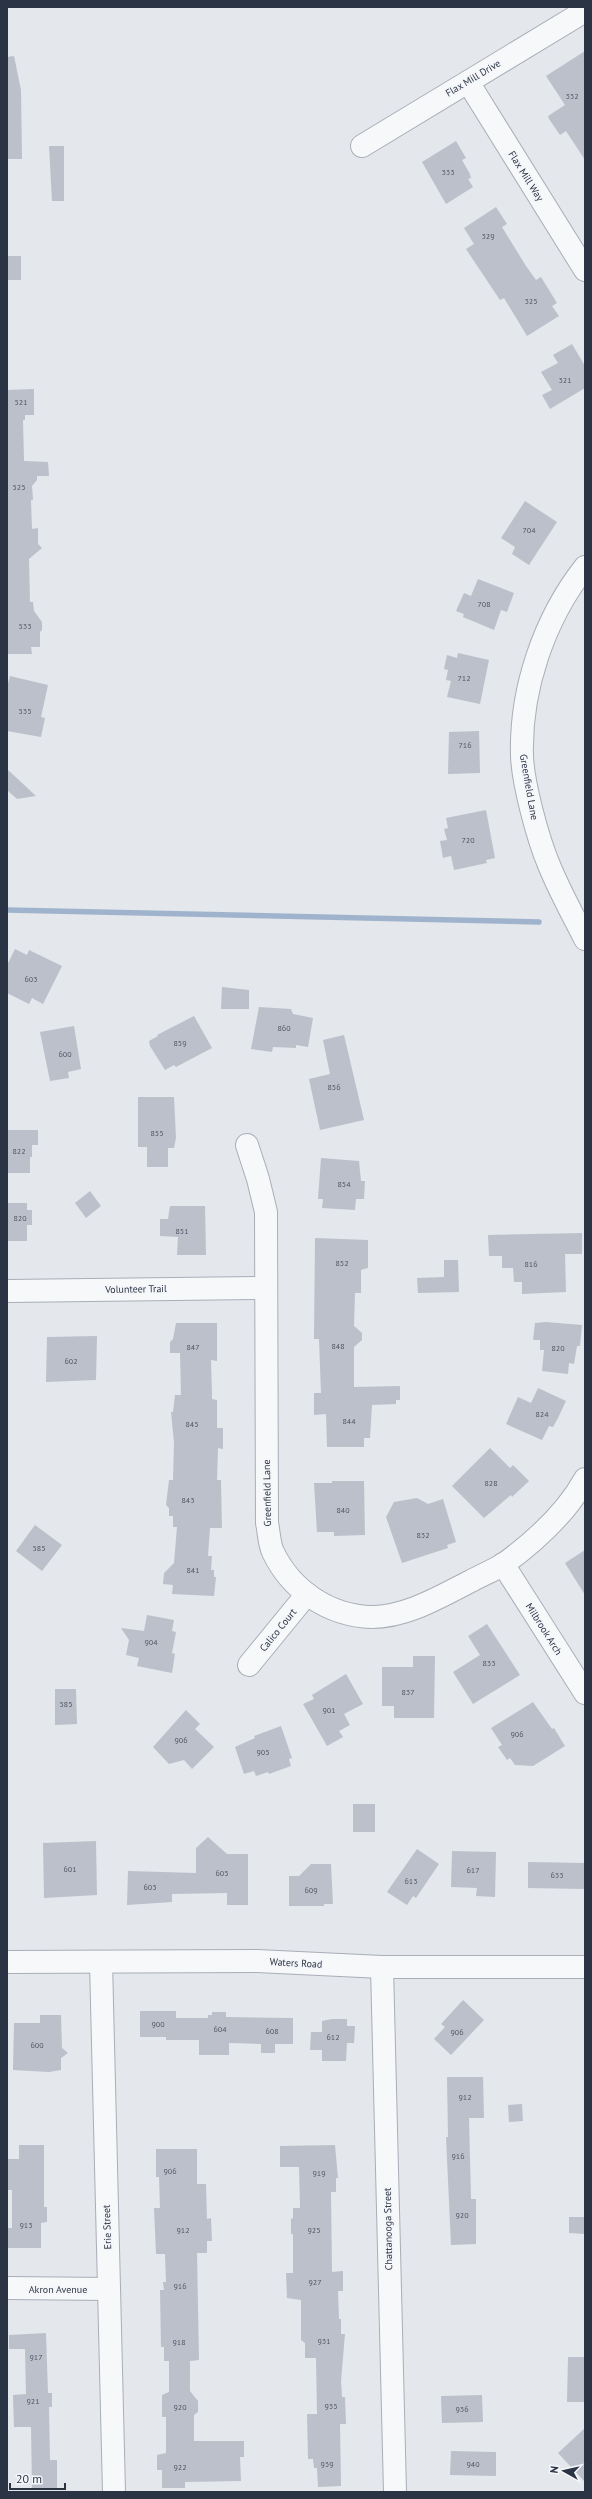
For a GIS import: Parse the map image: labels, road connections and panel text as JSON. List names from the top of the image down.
{
  "streets": {
    "street": [
      "Flax Mill Drive",
      "Flax Mill Way",
      "Greenfield Lane",
      "Volunteer Trail",
      "Milbrook Arch",
      "Calico Court",
      "Waters Road",
      "Erie Street",
      "Chattanooga Street",
      "Akron Avenue"
    ]
  },
  "crossings": [
    ["Flax Mill Drive", "Flax Mill Way"],
    ["Greenfield Lane", "Volunteer Trail"],
    ["Greenfield Lane", "Milbrook Arch"],
    ["Greenfield Lane", "Calico Court"],
    ["Waters Road", "Erie Street"],
    ["Waters Road", "Chattanooga Street"],
    ["Erie Street", "Akron Avenue"]
  ],
  "house_numbers": [
    "332",
    "333",
    "329",
    "325",
    "321",
    "521",
    "525",
    "704",
    "708",
    "533",
    "712",
    "535",
    "716",
    "720",
    "603",
    "860",
    "859",
    "600",
    "856",
    "855",
    "822",
    "854",
    "820",
    "851",
    "852",
    "816",
    "848",
    "847",
    "820",
    "602",
    "824",
    "844",
    "845",
    "828",
    "843",
    "840",
    "832",
    "585",
    "841",
    "904",
    "833",
    "837",
    "585",
    "901",
    "906",
    "906",
    "905",
    "601",
    "617",
    "605",
    "633",
    "613",
    "603",
    "609",
    "900",
    "604",
    "608",
    "906",
    "612",
    "600",
    "912",
    "916",
    "906",
    "919",
    "920",
    "913",
    "912",
    "925",
    "927",
    "916",
    "931",
    "918",
    "917",
    "921",
    "935",
    "920",
    "936",
    "939",
    "940",
    "922"
  ],
  "scale_bar": "20 m",
  "north": "left"
}
